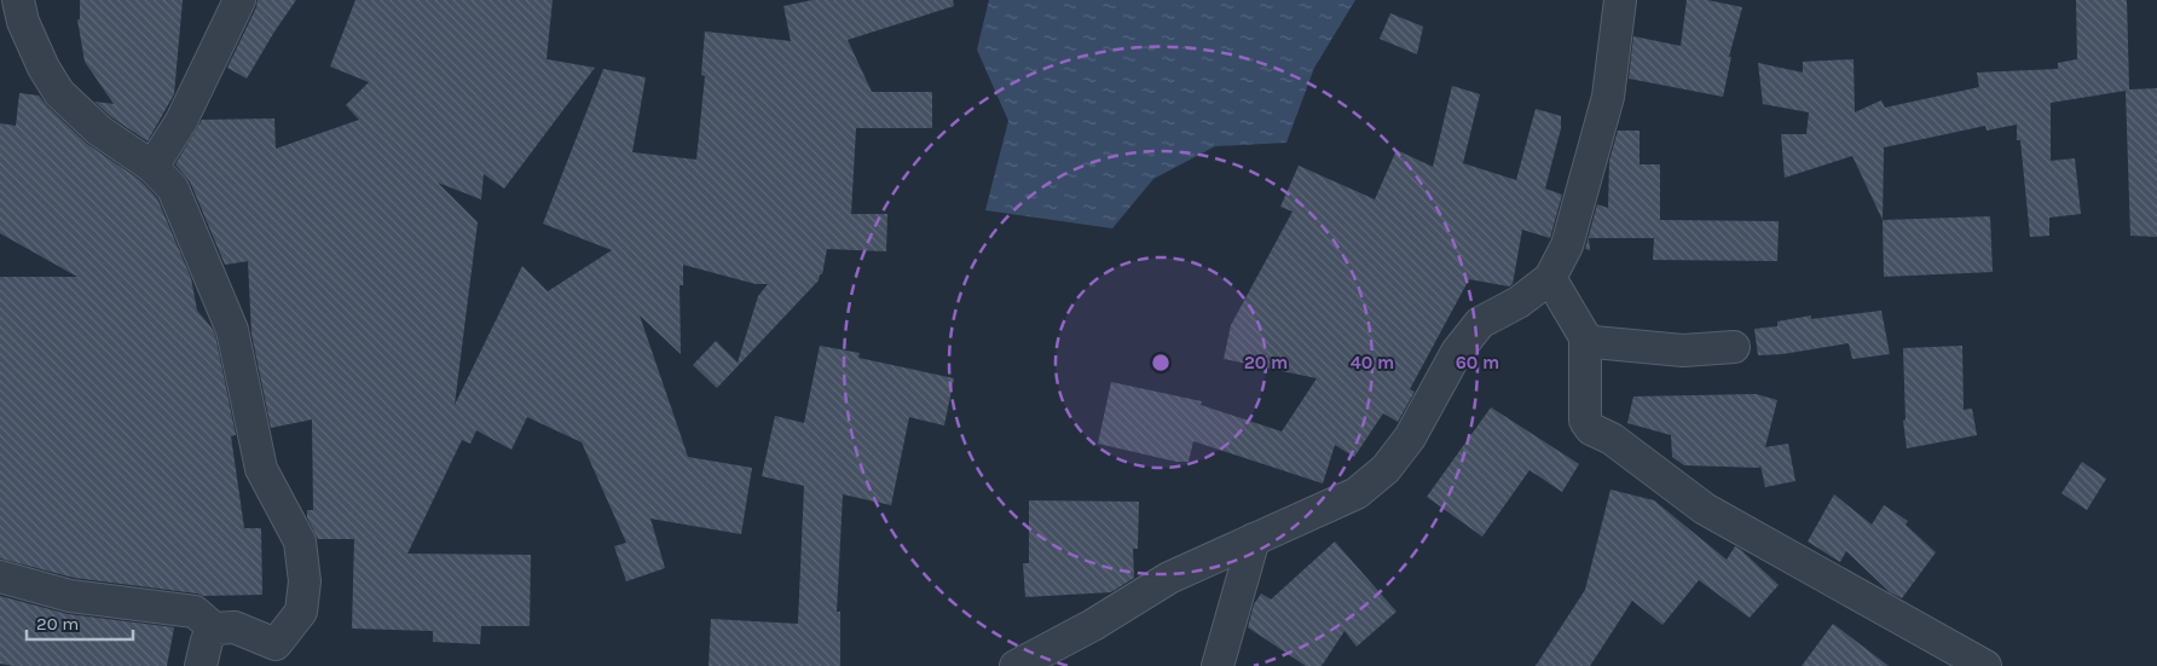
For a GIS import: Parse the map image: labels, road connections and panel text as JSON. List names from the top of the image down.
{
  "scale_bar": "20 m",
  "rings": ["20 m", "40 m", "60 m"]
}
